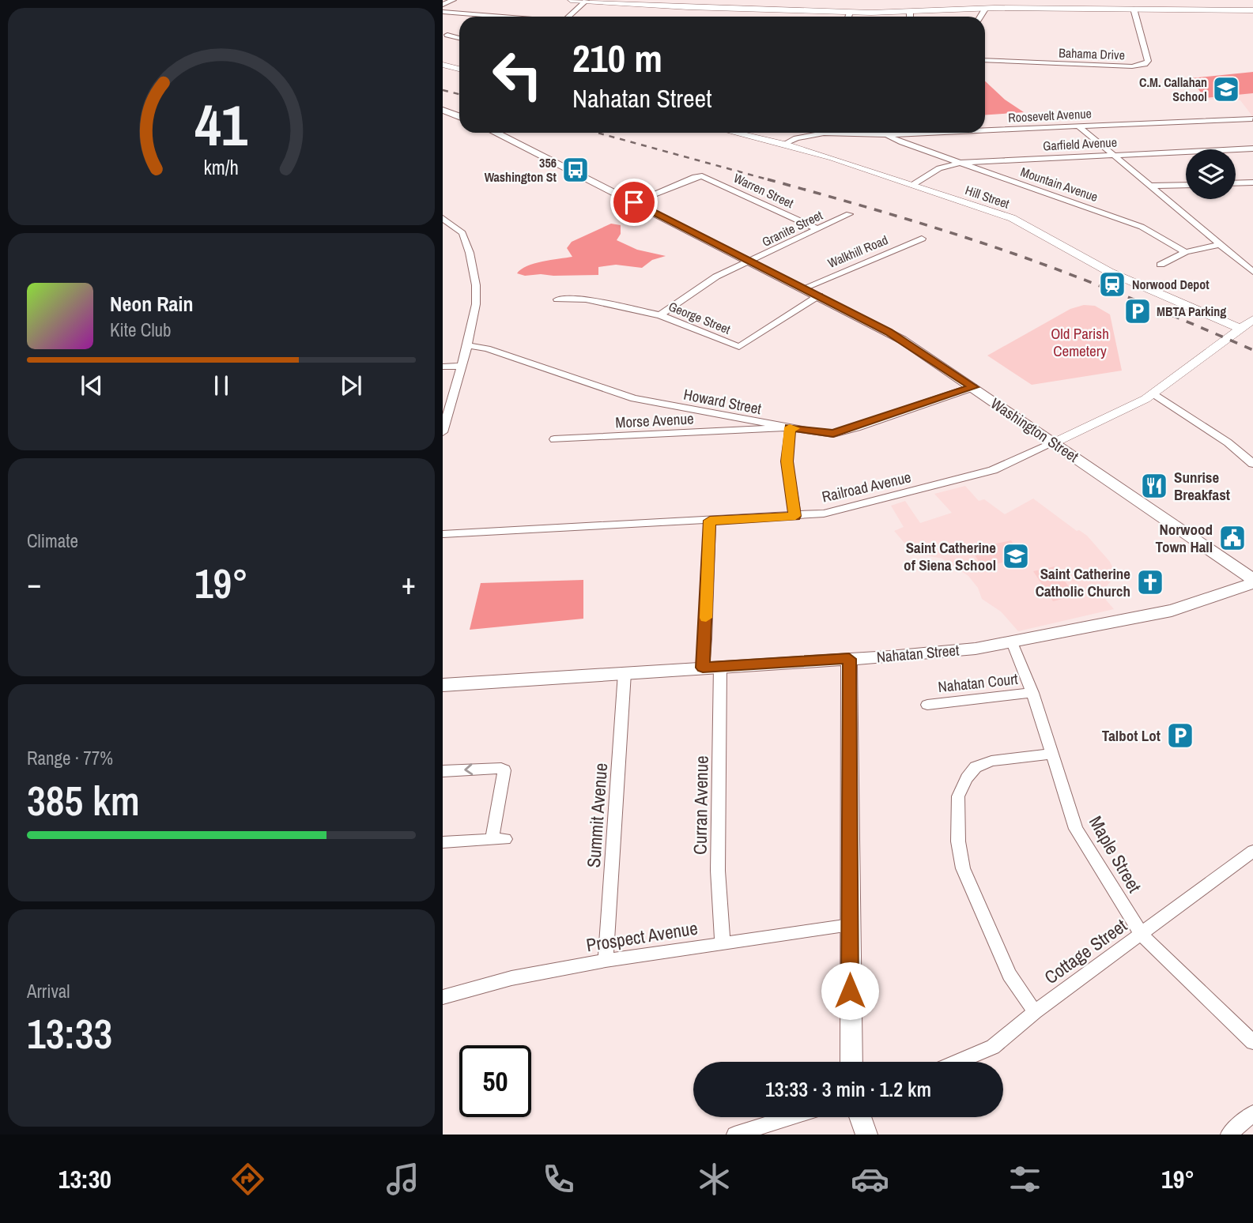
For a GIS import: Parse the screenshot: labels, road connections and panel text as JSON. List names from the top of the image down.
{
  "streets": {
    "main road": ["Washington Street", "Nahatan Street"],
    "street": [
      "Bahama Drive",
      "Roosevelt Avenue",
      "Garfield Avenue",
      "Mountain Avenue",
      "Warren Street",
      "Hill Street",
      "Granite Street",
      "Walkhill Road",
      "George Street",
      "Howard Street",
      "Morse Avenue",
      "Railroad Avenue",
      "Nahatan Court",
      "Curran Avenue",
      "Summit Avenue",
      "Maple Street",
      "Prospect Avenue",
      "Cottage Street"
    ]
  },
  "crossings": [
    ["Roosevelt Avenue", "Hill Street"],
    ["Garfield Avenue", "Mountain Avenue"],
    ["Garfield Avenue", "Hill Street"],
    ["Warren Street", "Granite Street"],
    ["Warren Street", "Washington Street"],
    ["Hill Street", "Railroad Avenue"],
    ["Granite Street", "George Street"],
    ["Granite Street", "Washington Street"],
    ["Walkhill Road", "Washington Street"],
    ["George Street", "Washington Street"],
    ["Howard Street", "Morse Avenue"],
    ["Howard Street", "Washington Street"],
    ["Washington Street", "Railroad Avenue"],
    ["Nahatan Street", "Curran Avenue"],
    ["Nahatan Street", "Summit Avenue"],
    ["Nahatan Street", "Maple Street"],
    ["Nahatan Court", "Maple Street"],
    ["Curran Avenue", "Prospect Avenue"],
    ["Summit Avenue", "Prospect Avenue"],
    ["Maple Street", "Cottage Street"]
  ],
  "parks": ["Old Parish Cemetery"],
  "places": {
    "school or university": ["C.M. Callahan School", "Saint Catherine of Siena School"],
    "bus stop": ["356 Washington St"],
    "station": ["Norwood Depot"],
    "parking": ["MBTA Parking", "Talbot Lot"],
    "restaurant": ["Sunrise Breakfast"],
    "public building": ["Norwood Town Hall"],
    "church": ["Saint Catherine Catholic Church"]
  },
  "page": {
    "turn": ["210 m", "Nahatan Street"],
    "song": ["Neon Rain", "Kite Club"],
    "tile": [
      "Climate",
      ["Range · 77%", "385 km"],
      ["Arrival", "13:33"]
    ],
    "heat": ["−", "19°", "+"],
    "limit": "50",
    "trip": "13:33 · 3 min · 1.2 km",
    "tabs": ["13:30", "19°"],
    "gauge": ["41", "km/h"]
  }
}
